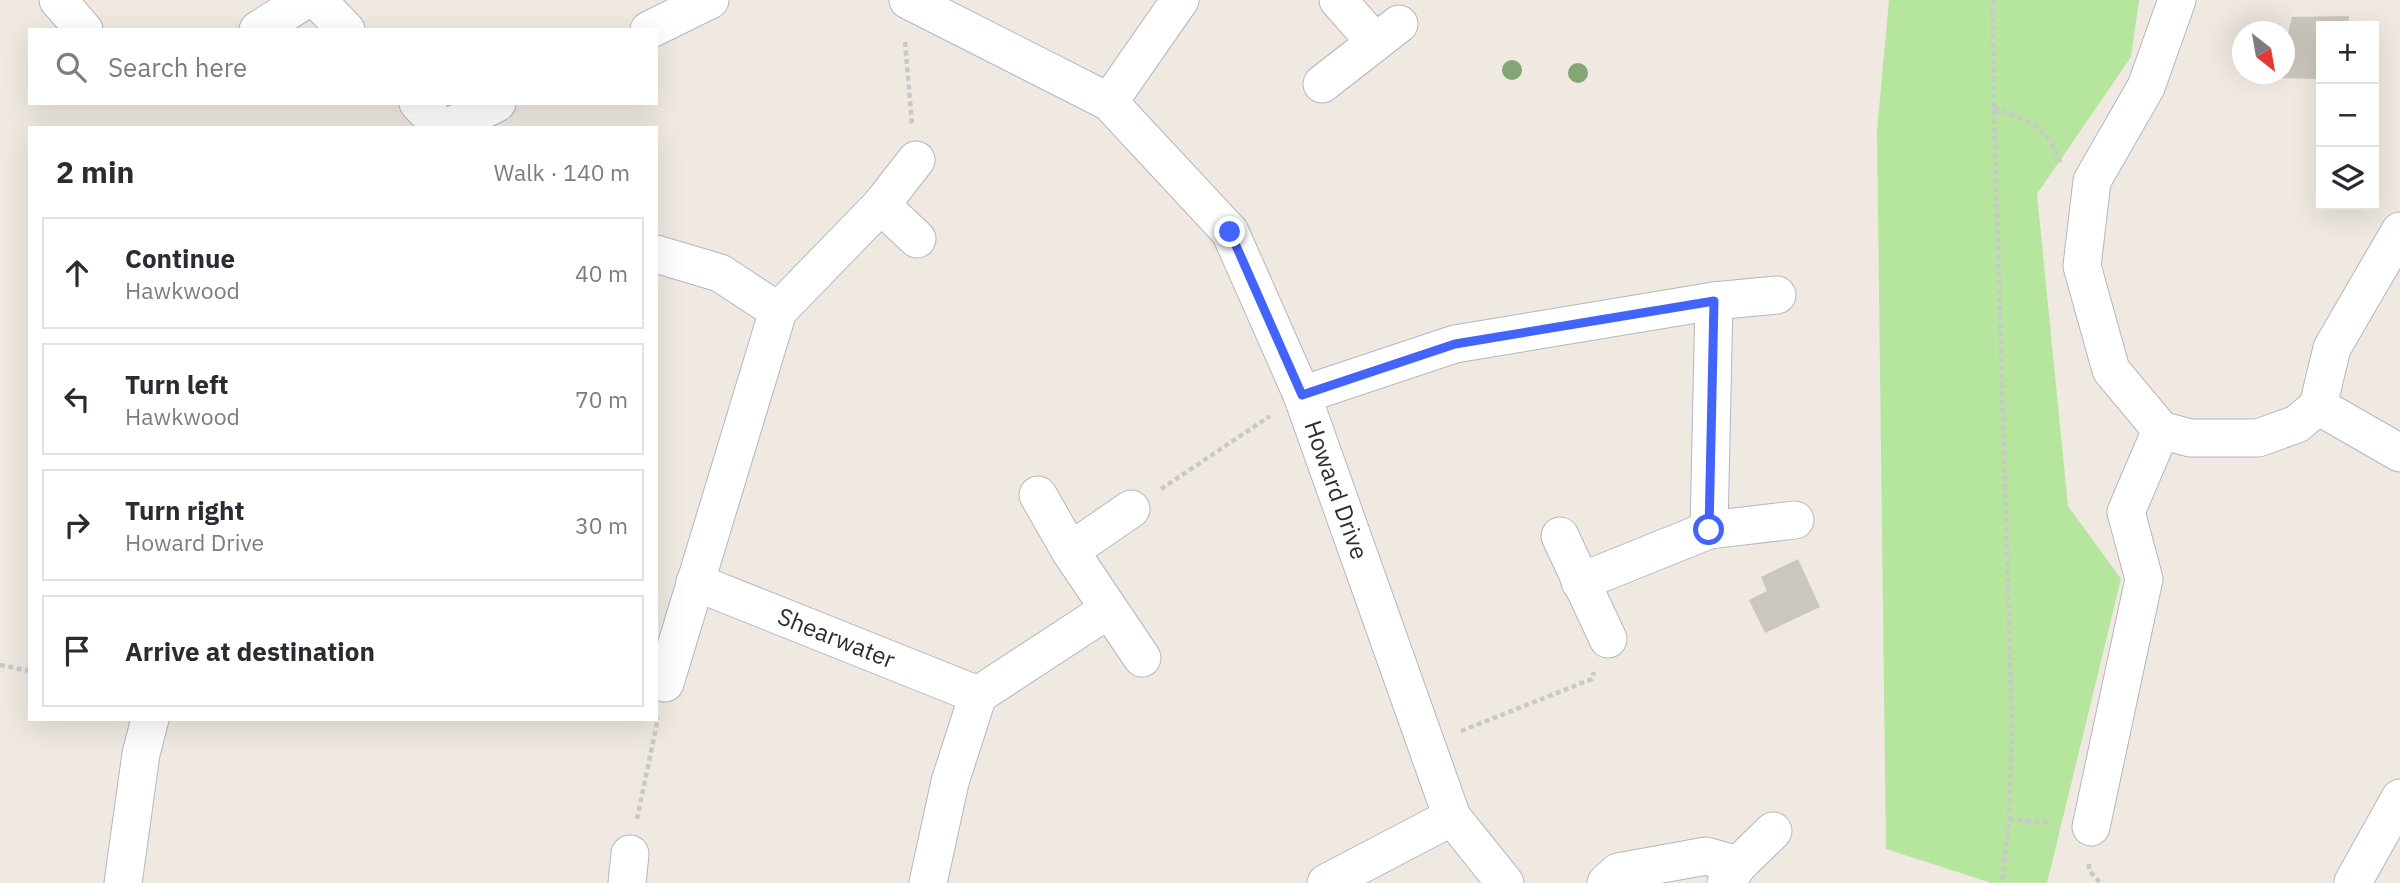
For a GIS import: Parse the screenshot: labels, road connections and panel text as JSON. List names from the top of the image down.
{
  "streets": {
    "street": ["Howard Drive", "Shearwater"]
  },
  "north": "bottom right",
  "page": {
    "map_buttons": ["+", "−"],
    "search": "Search here",
    "heading": ["2 min", "Walk · 140 m"],
    "list": [
      ["Continue", "Hawkwood", "40 m"],
      ["Turn left", "Hawkwood", "70 m"],
      ["Turn right", "Howard Drive", "30 m"],
      "Arrive at destination"
    ]
  }
}
